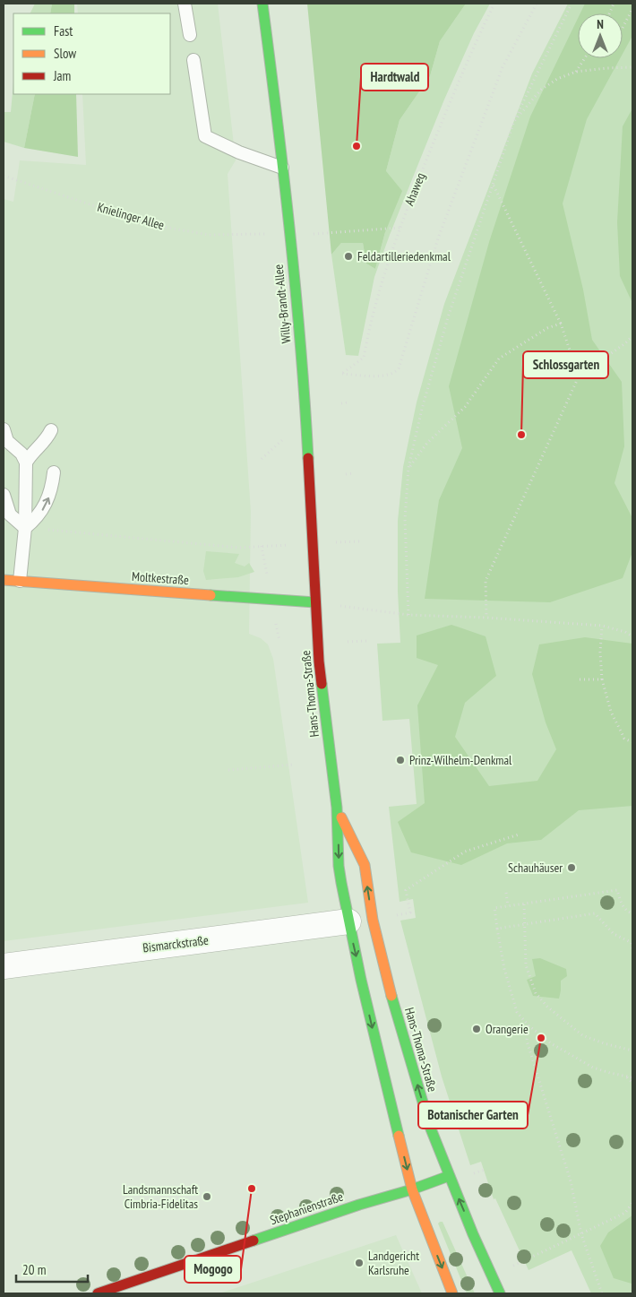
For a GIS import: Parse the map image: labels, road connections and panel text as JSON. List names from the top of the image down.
{
  "streets": {
    "main road": [
      "Willy-Brandt-Allee",
      "Moltkestraße",
      "Hans-Thoma-Straße",
      "Stephanienstraße"
    ],
    "street": ["Bismarckstraße"],
    "path": ["Ahaweg", "Knielinger Allee"]
  },
  "crossings": [
    ["Ahaweg", "Knielinger Allee"],
    ["Knielinger Allee", "Willy-Brandt-Allee"],
    ["Willy-Brandt-Allee", "Moltkestraße"],
    ["Willy-Brandt-Allee", "Hans-Thoma-Straße"],
    ["Moltkestraße", "Hans-Thoma-Straße"],
    ["Hans-Thoma-Straße", "Bismarckstraße"],
    ["Hans-Thoma-Straße", "Stephanienstraße"]
  ],
  "places": [
    "Hardtwald",
    "Feldartilleriedenkmal",
    "Schlossgarten",
    "Prinz-Wilhelm-Denkmal",
    "Schauhäuser",
    "Orangerie",
    "Botanischer Garten",
    "Mogogo",
    "Landsmannschaft Cimbria-Fidelitas",
    "Landgericht Karlsruhe"
  ],
  "legend": ["Fast", "Slow", "Jam"],
  "scale_bar": "20 m",
  "north": "top"
}
